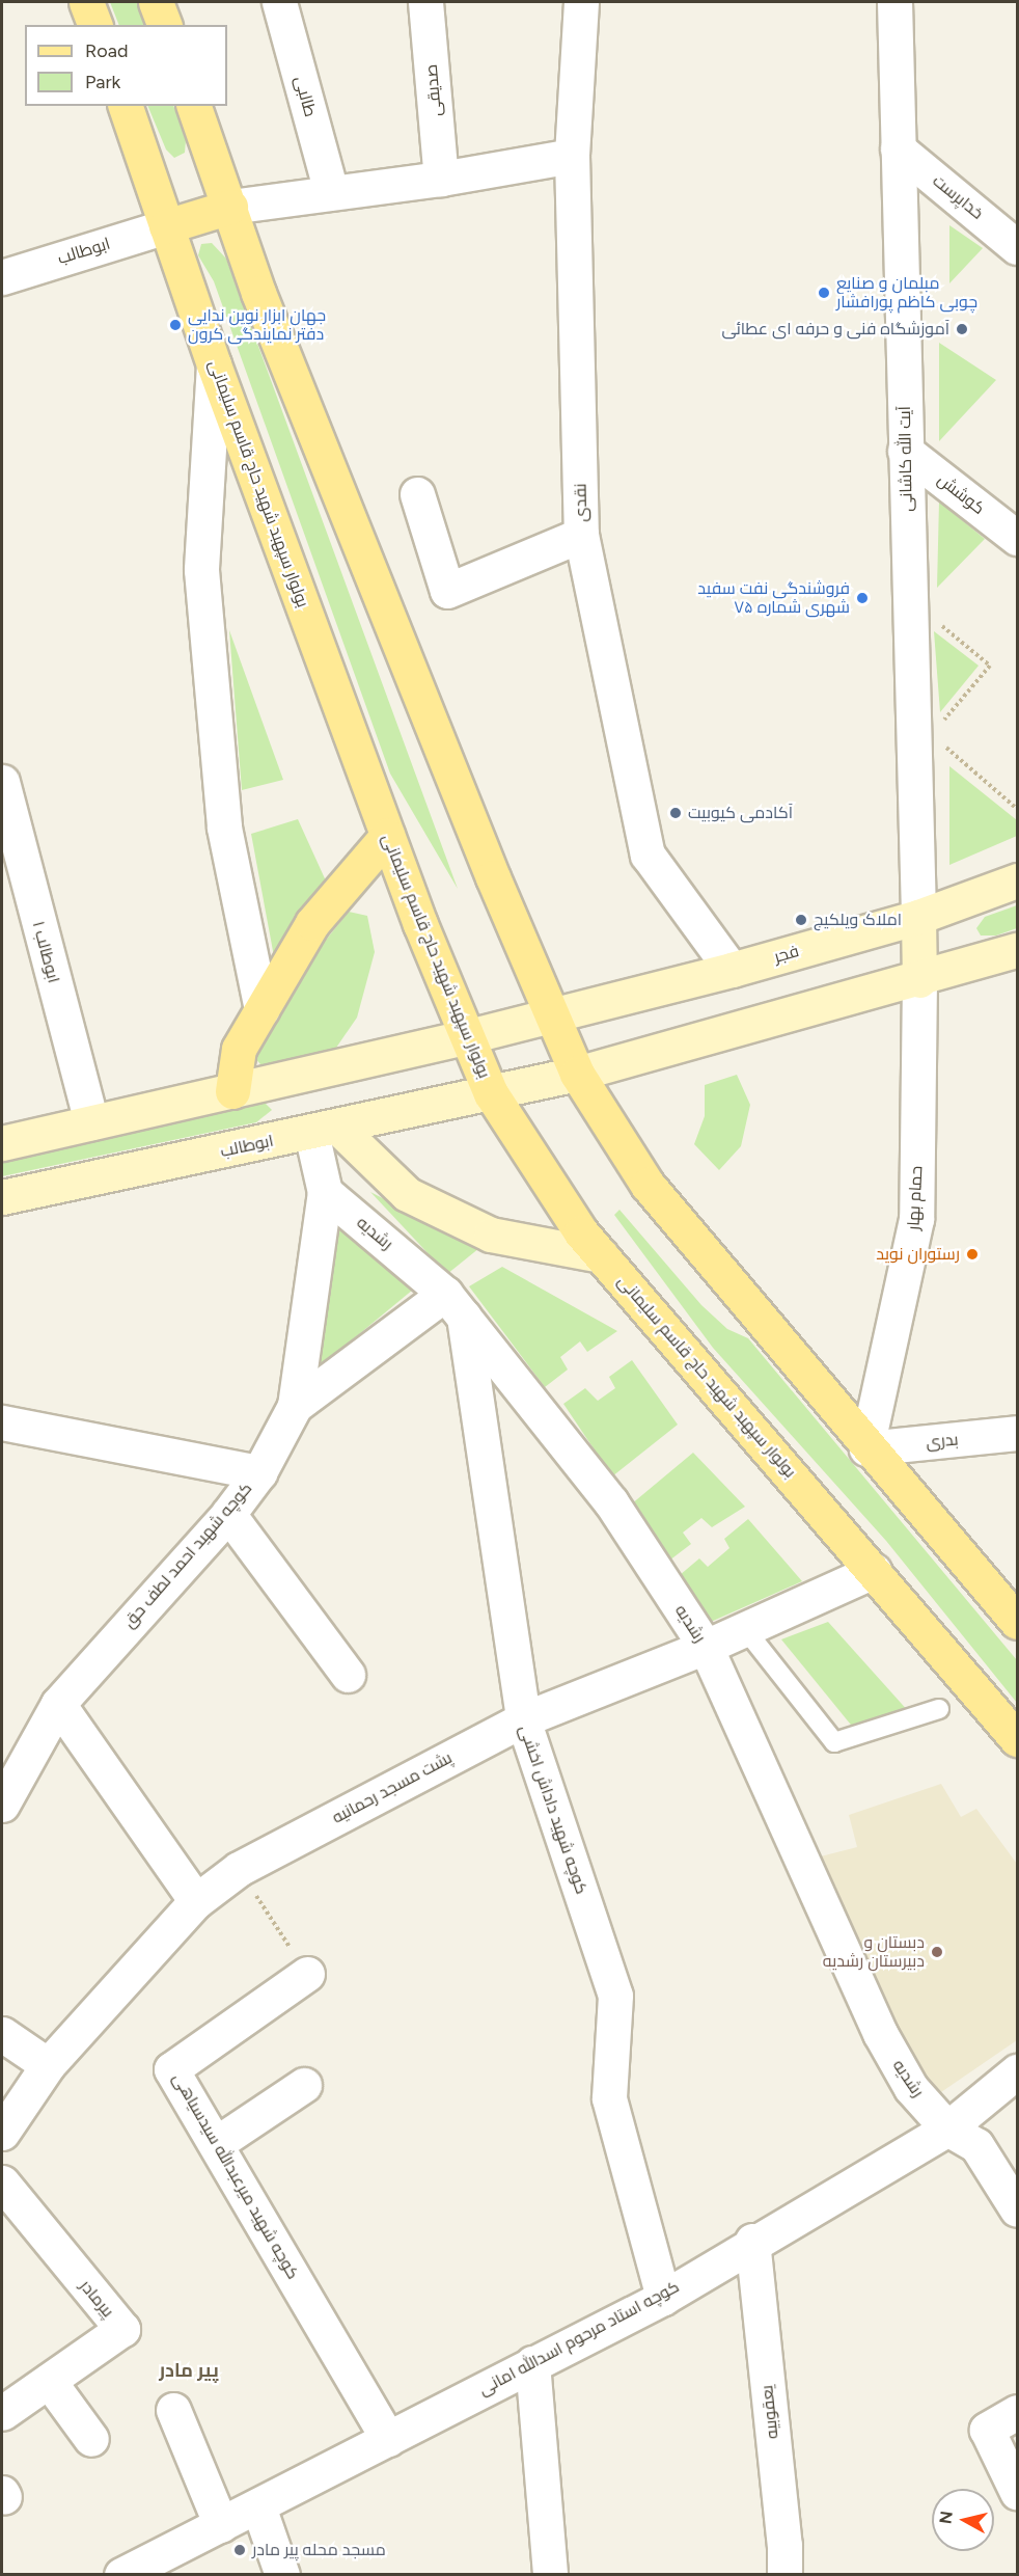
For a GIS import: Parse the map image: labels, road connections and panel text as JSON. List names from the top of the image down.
{
  "streets": {
    "main road": ["ابوطالب", "بولوار سپهبد شهید حاج قاسم سلیمانی", "فجر"],
    "street": [
      "صدیقی",
      "طالبی",
      "خداپرست",
      "آیت الله کاشانی",
      "کوشش",
      "نقدی",
      "ابوطالب ۱",
      "حمام بهار",
      "رشدیه",
      "بدری",
      "کوچه شهید احمد لطف حق",
      "پشت مسجد رحمانیه",
      "کوچه شهید داداش اخشی",
      "کوچه شهید میرعبدالله سیدسیاهی",
      "پیرمادر",
      "کوچه استاد مرحوم اسدالله امانی",
      "یعقوبیه"
    ]
  },
  "crossings": [
    ["خداپرست", "آیت الله کاشانی"],
    ["ابوطالب", "بولوار سپهبد شهید حاج قاسم سلیمانی"],
    ["ابوطالب", "کوچه شهید احمد لطف حق"],
    ["آیت الله کاشانی", "کوشش"],
    ["آیت الله کاشانی", "فجر"],
    ["بولوار سپهبد شهید حاج قاسم سلیمانی", "فجر"],
    ["بولوار سپهبد شهید حاج قاسم سلیمانی", "پشت مسجد رحمانیه"],
    ["نقدی", "فجر"],
    ["حمام بهار", "بدری"],
    ["رشدیه", "کوچه شهید احمد لطف حق"],
    ["رشدیه", "پشت مسجد رحمانیه"],
    ["رشدیه", "کوچه شهید داداش اخشی"],
    ["رشدیه", "کوچه استاد مرحوم اسدالله امانی"],
    ["پشت مسجد رحمانیه", "کوچه شهید داداش اخشی"],
    ["کوچه شهید داداش اخشی", "کوچه استاد مرحوم اسدالله امانی"],
    ["کوچه شهید میرعبدالله سیدسیاهی", "کوچه استاد مرحوم اسدالله امانی"],
    ["کوچه استاد مرحوم اسدالله امانی", "یعقوبیه"]
  ],
  "districts": ["پیر مادر"],
  "places": [
    "مبلمان و صنایع چوبی کاظم پورافشار",
    "جهان ابزار نوین ندایی دفتر نمایندگی کرون",
    "آموزشگاه فنی و حرفه ای عطائی",
    "فروشندگی نفت سفید شهری شماره ۷۵",
    "آکادمی کیوبیت",
    "املاک ویلکیج",
    "رستوران نوید",
    "دبستان و دبیرستان رشدیه",
    "مسجد محله پیر مادر"
  ],
  "legend": ["Road", "Park"],
  "north": "left"
}
